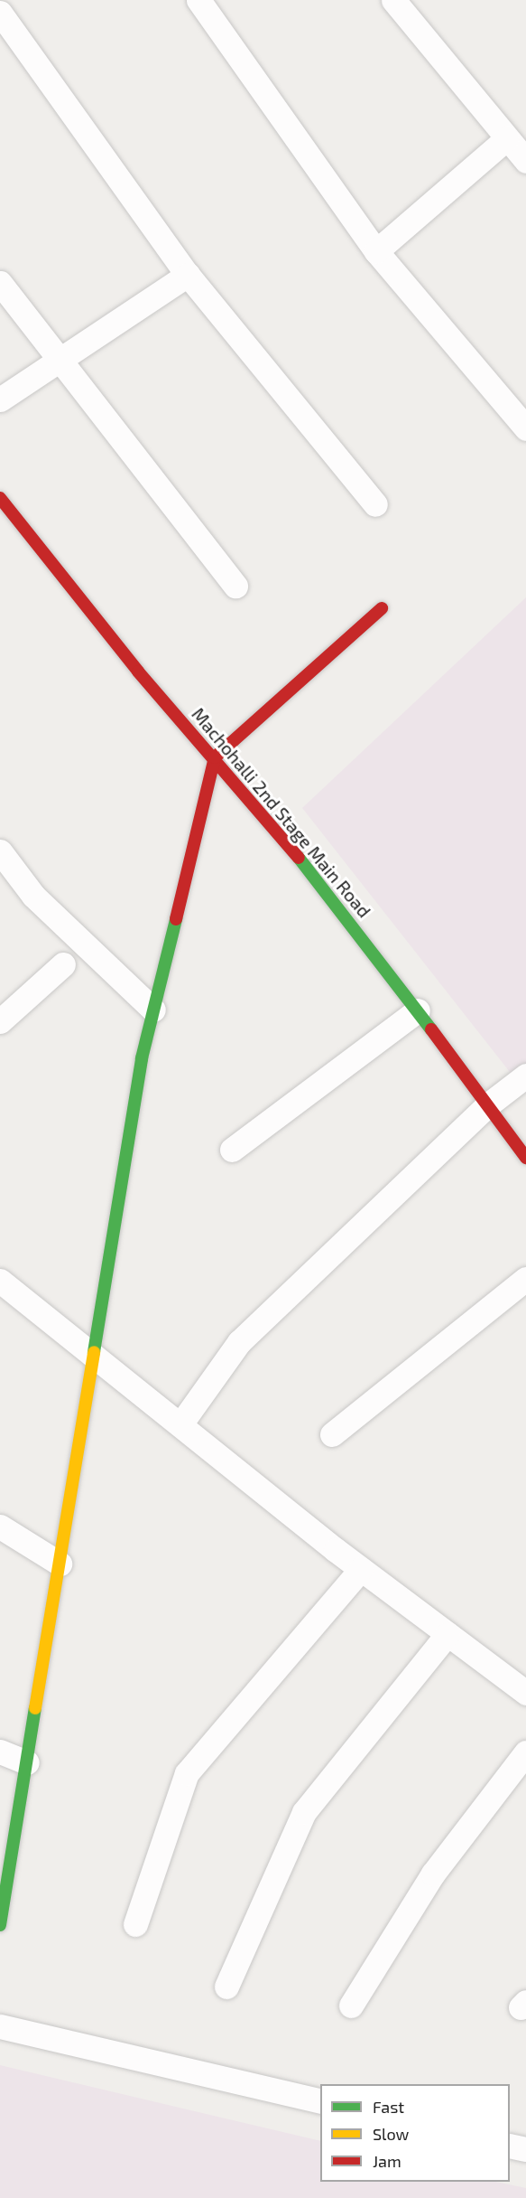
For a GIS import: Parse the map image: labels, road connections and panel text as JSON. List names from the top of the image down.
{
  "streets": {
    "street": ["Machohalli 2nd Stage Main Road"]
  },
  "legend": ["Fast", "Slow", "Jam"]
}
